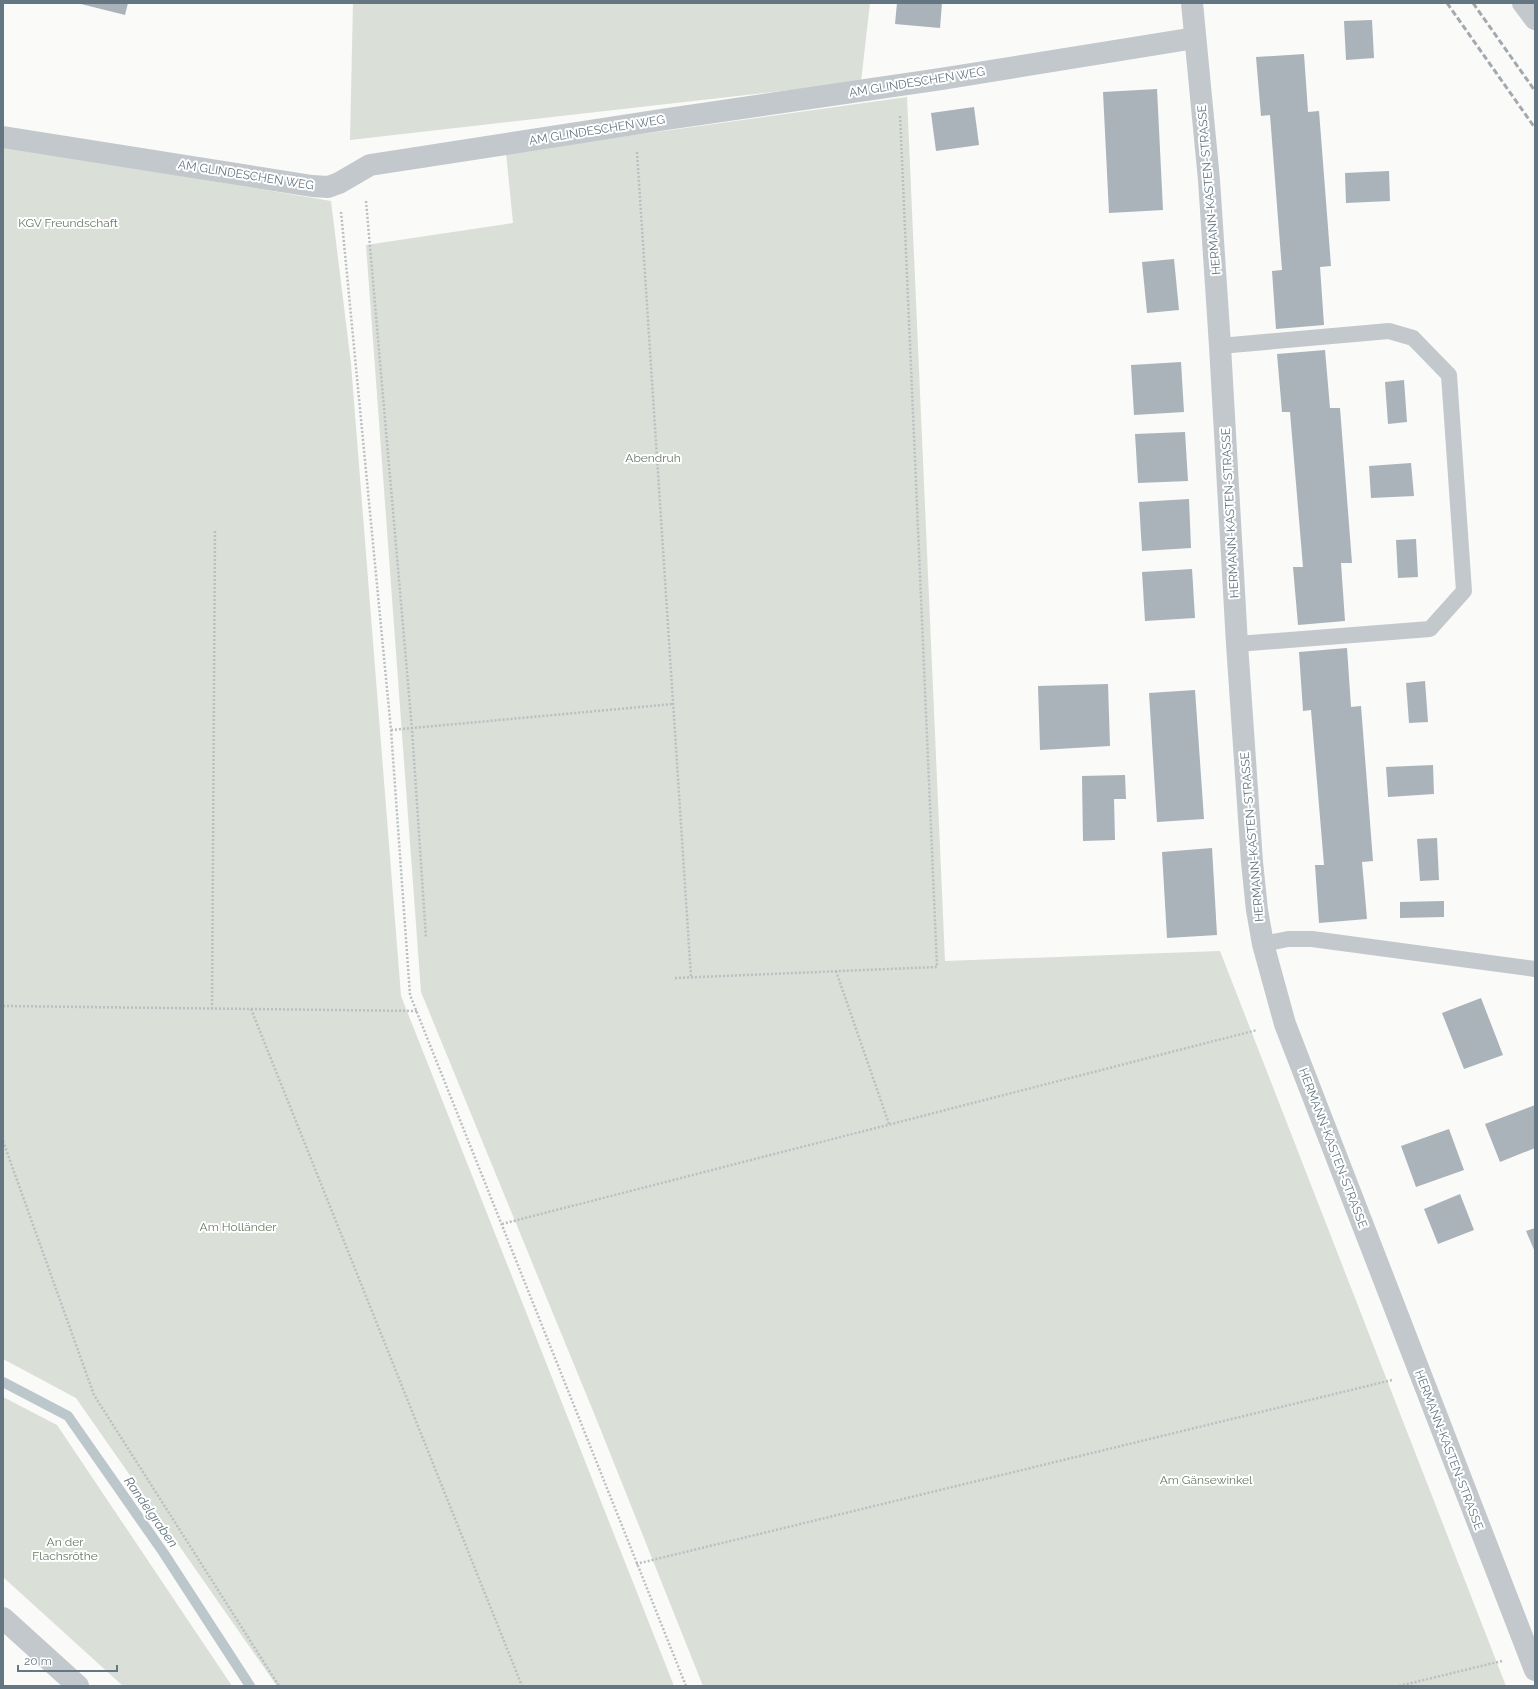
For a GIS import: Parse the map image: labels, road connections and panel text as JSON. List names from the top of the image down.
{
  "streets": {
    "street": ["AM GLINDESCHEN WEG", "HERMANN-KASTEN-STRASSE"]
  },
  "crossings": [
    ["AM GLINDESCHEN WEG", "HERMANN-KASTEN-STRASSE"]
  ],
  "water": ["Randelgraben"],
  "parks": [
    "KGV Freundschaft",
    "Abendruh",
    "Am Holländer",
    "Am Gänsewinkel",
    "An der Flachsröthe"
  ],
  "scale_bar": "20 m"
}
